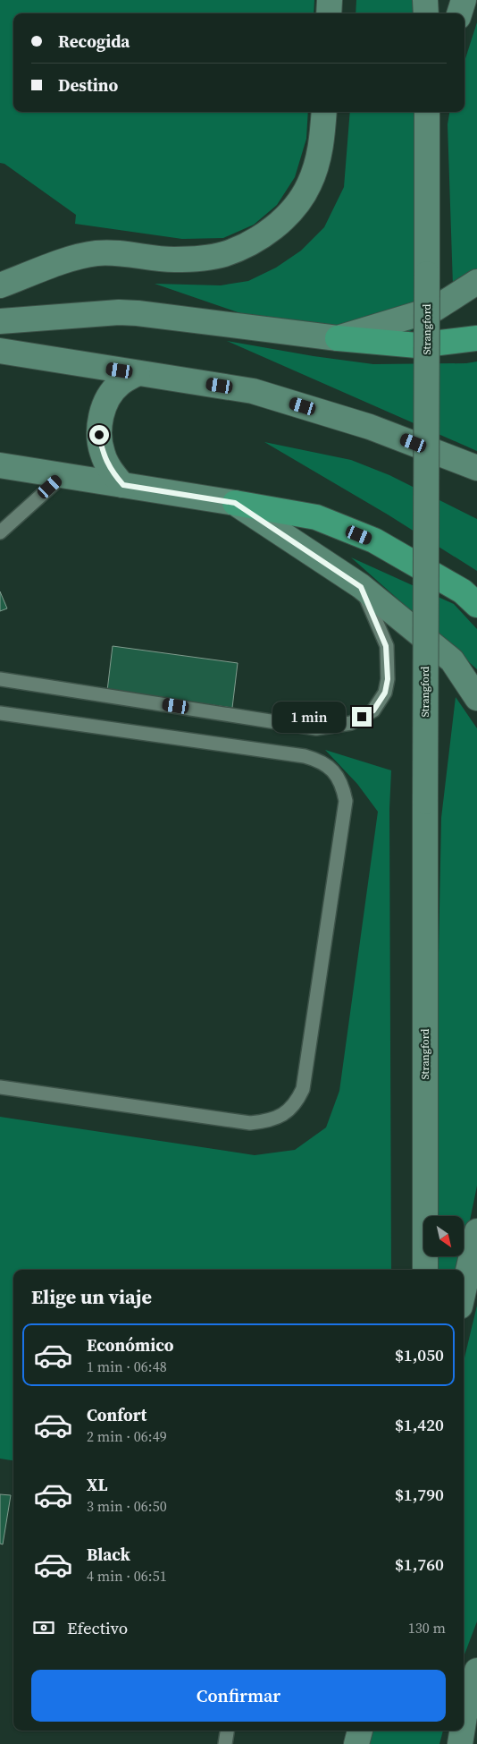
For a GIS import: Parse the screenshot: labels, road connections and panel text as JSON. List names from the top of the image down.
{
  "streets": {
    "street": ["Strangford"]
  },
  "north": "bottom right",
  "page": {
    "banner": ["Recogida", "Destino"],
    "bubble": "1 min",
    "heading": "Elige un viaje",
    "list": [
      {
        "name": "Económico",
        "note": "1 min · 06:48",
        "value": "$1,050"
      },
      {
        "name": "Confort",
        "note": "2 min · 06:49",
        "value": "$1,420"
      },
      {
        "name": "XL",
        "note": "3 min · 06:50",
        "value": "$1,790"
      },
      {
        "name": "Black",
        "note": "4 min · 06:51",
        "value": "$1,760"
      }
    ],
    "pay": ["Efectivo", "130 m"],
    "buttons": "Confirmar"
  }
}
